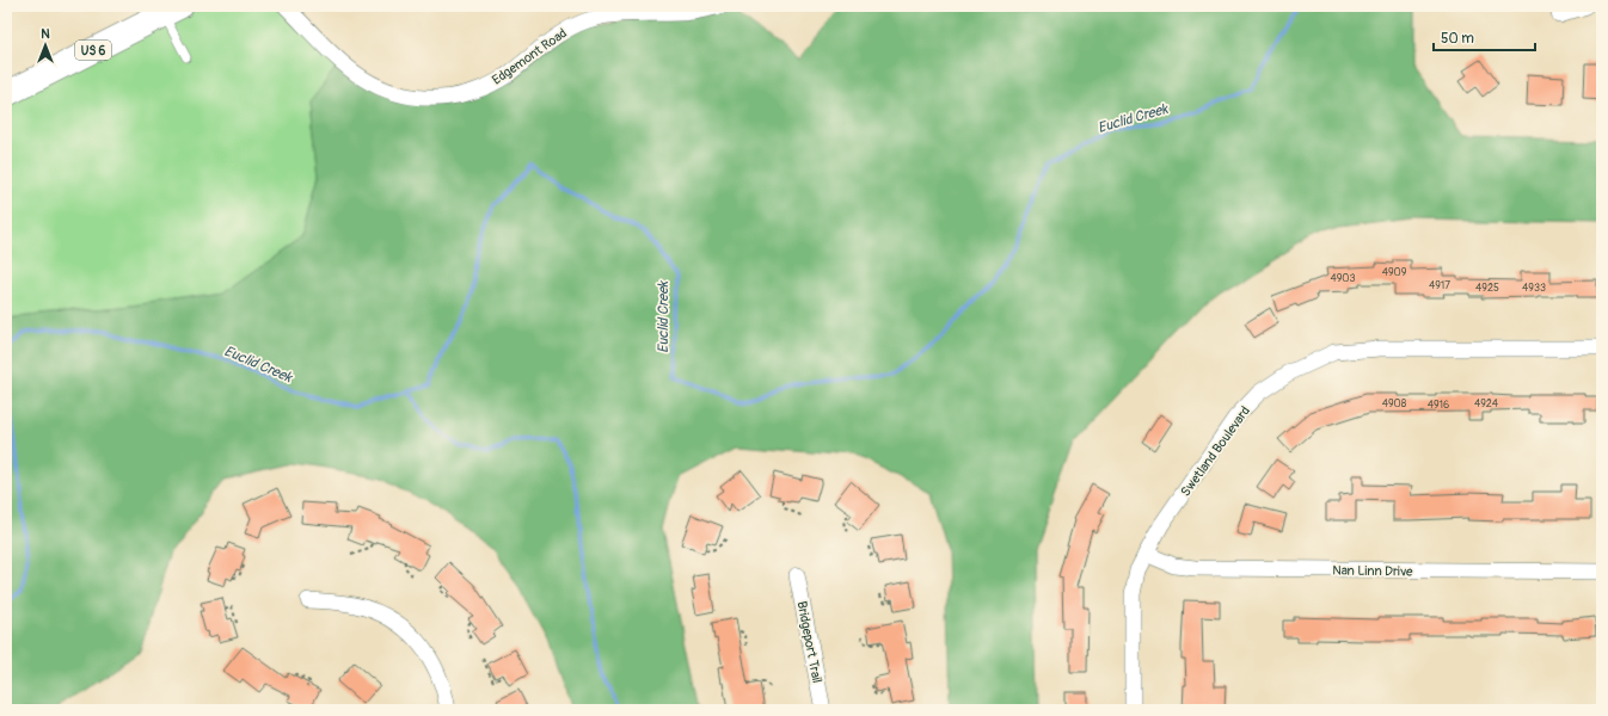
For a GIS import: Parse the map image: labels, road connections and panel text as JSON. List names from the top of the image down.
{
  "streets": {
    "main road": ["US 6"],
    "street": [
      "Edgemont Road",
      "Swetland Boulevard",
      "Nan Linn Drive",
      "Bridgeport Trail"
    ]
  },
  "crossings": [
    ["Swetland Boulevard", "Nan Linn Drive"]
  ],
  "water": ["Euclid Creek"],
  "house_numbers": [
    "4909",
    "4903",
    "4917",
    "4925",
    "4933",
    "4908",
    "4924",
    "4916"
  ],
  "scale_bar": "50 m",
  "north": "top"
}
